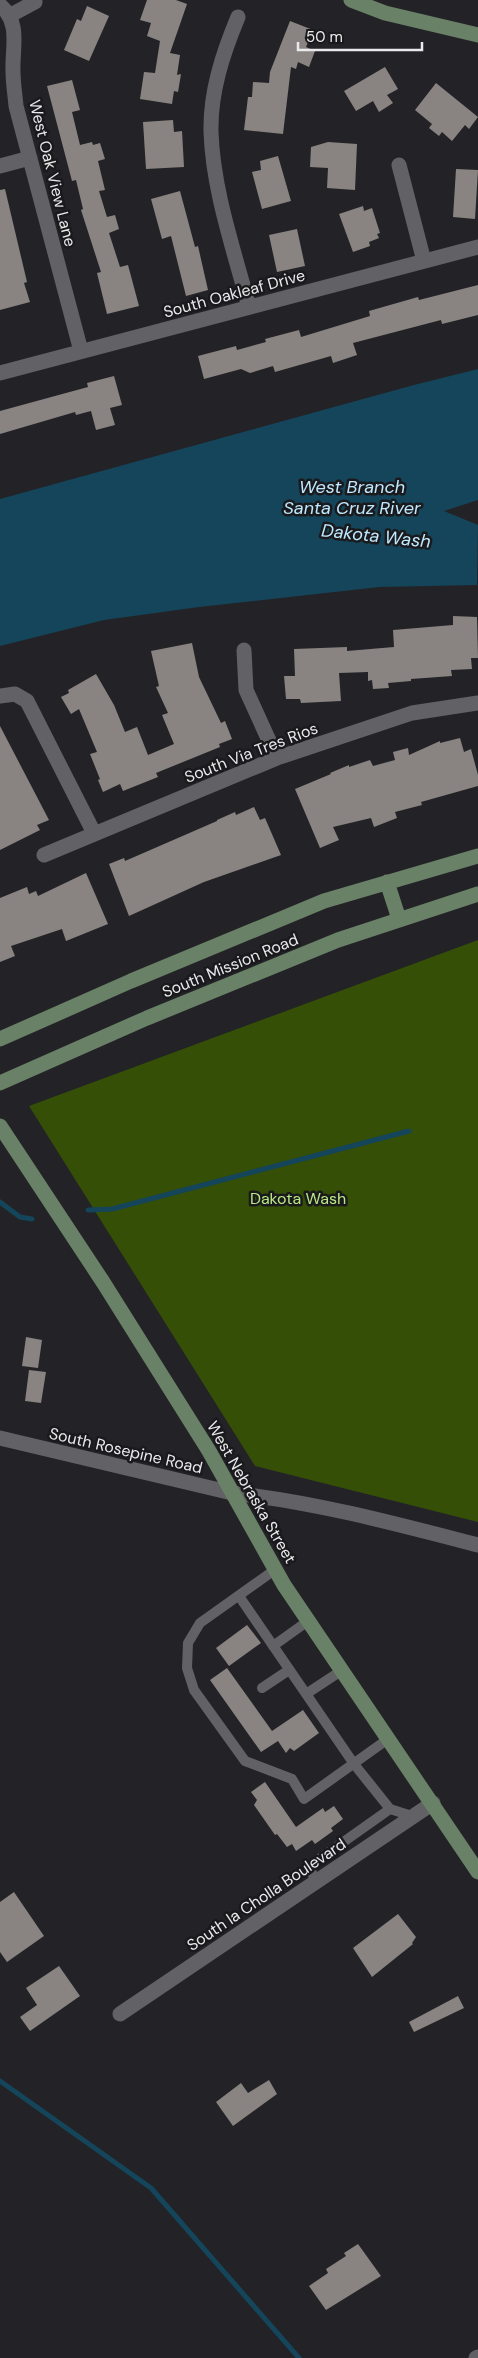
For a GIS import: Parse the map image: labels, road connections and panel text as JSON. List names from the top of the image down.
{
  "streets": {
    "main road": ["South Mission Road", "West Nebraska Street"],
    "street": [
      "West Oak View Lane",
      "South Oakleaf Drive",
      "South Via Tres Rios",
      "South Rosepine Road",
      "South la Cholla Boulevard"
    ]
  },
  "crossings": [
    ["West Oak View Lane", "South Oakleaf Drive"],
    ["South Rosepine Road", "West Nebraska Street"],
    ["West Nebraska Street", "South la Cholla Boulevard"]
  ],
  "water": ["West Branch Santa Cruz River", "Dakota Wash"],
  "parks": ["Dakota Wash"],
  "scale_bar": "50 m"
}
